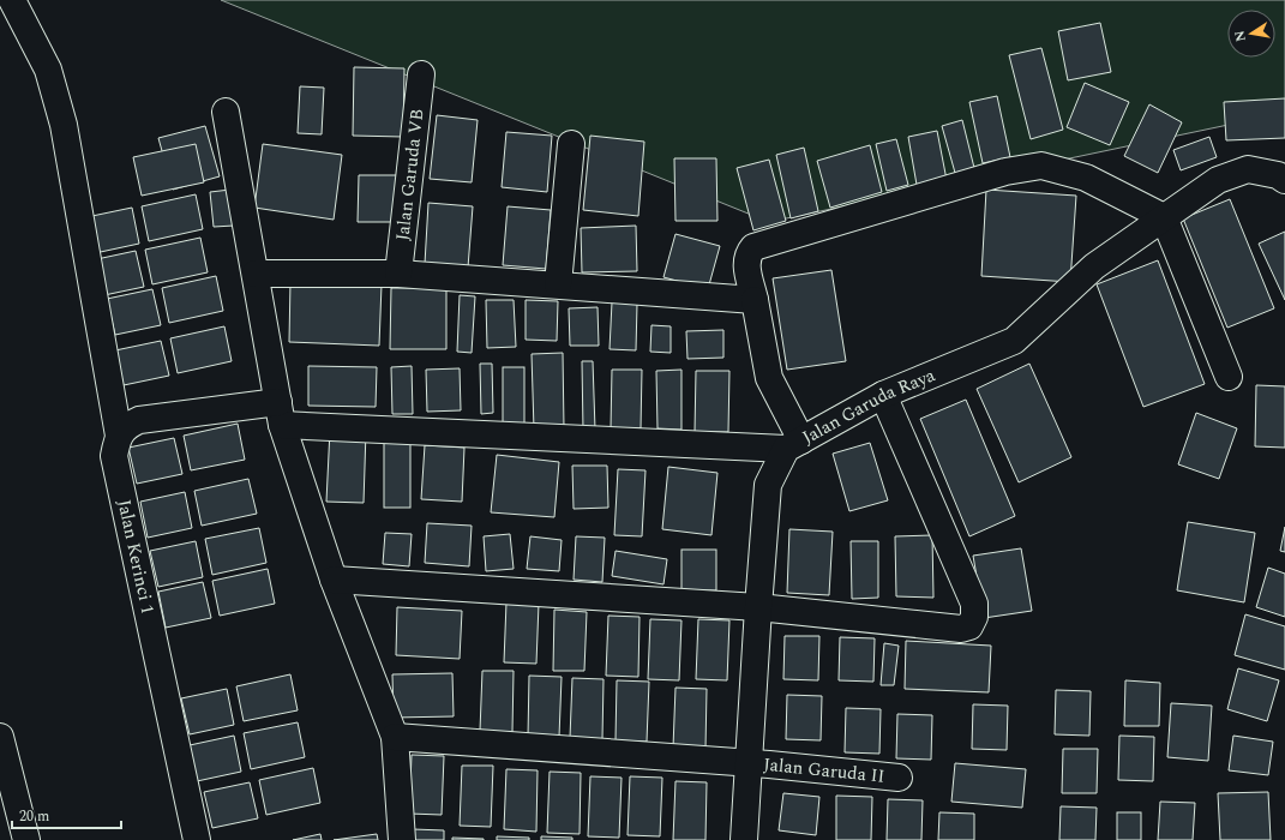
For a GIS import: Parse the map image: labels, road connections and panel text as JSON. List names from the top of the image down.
{
  "streets": {
    "street": [
      "Jalan Garuda VB",
      "Jalan Garuda Raya",
      "Jalan Kerinci 1",
      "Jalan Garuda II"
    ]
  },
  "crossings": [
    ["Jalan Garuda Raya", "Jalan Garuda II"]
  ],
  "scale_bar": "20 m",
  "north": "left"
}
